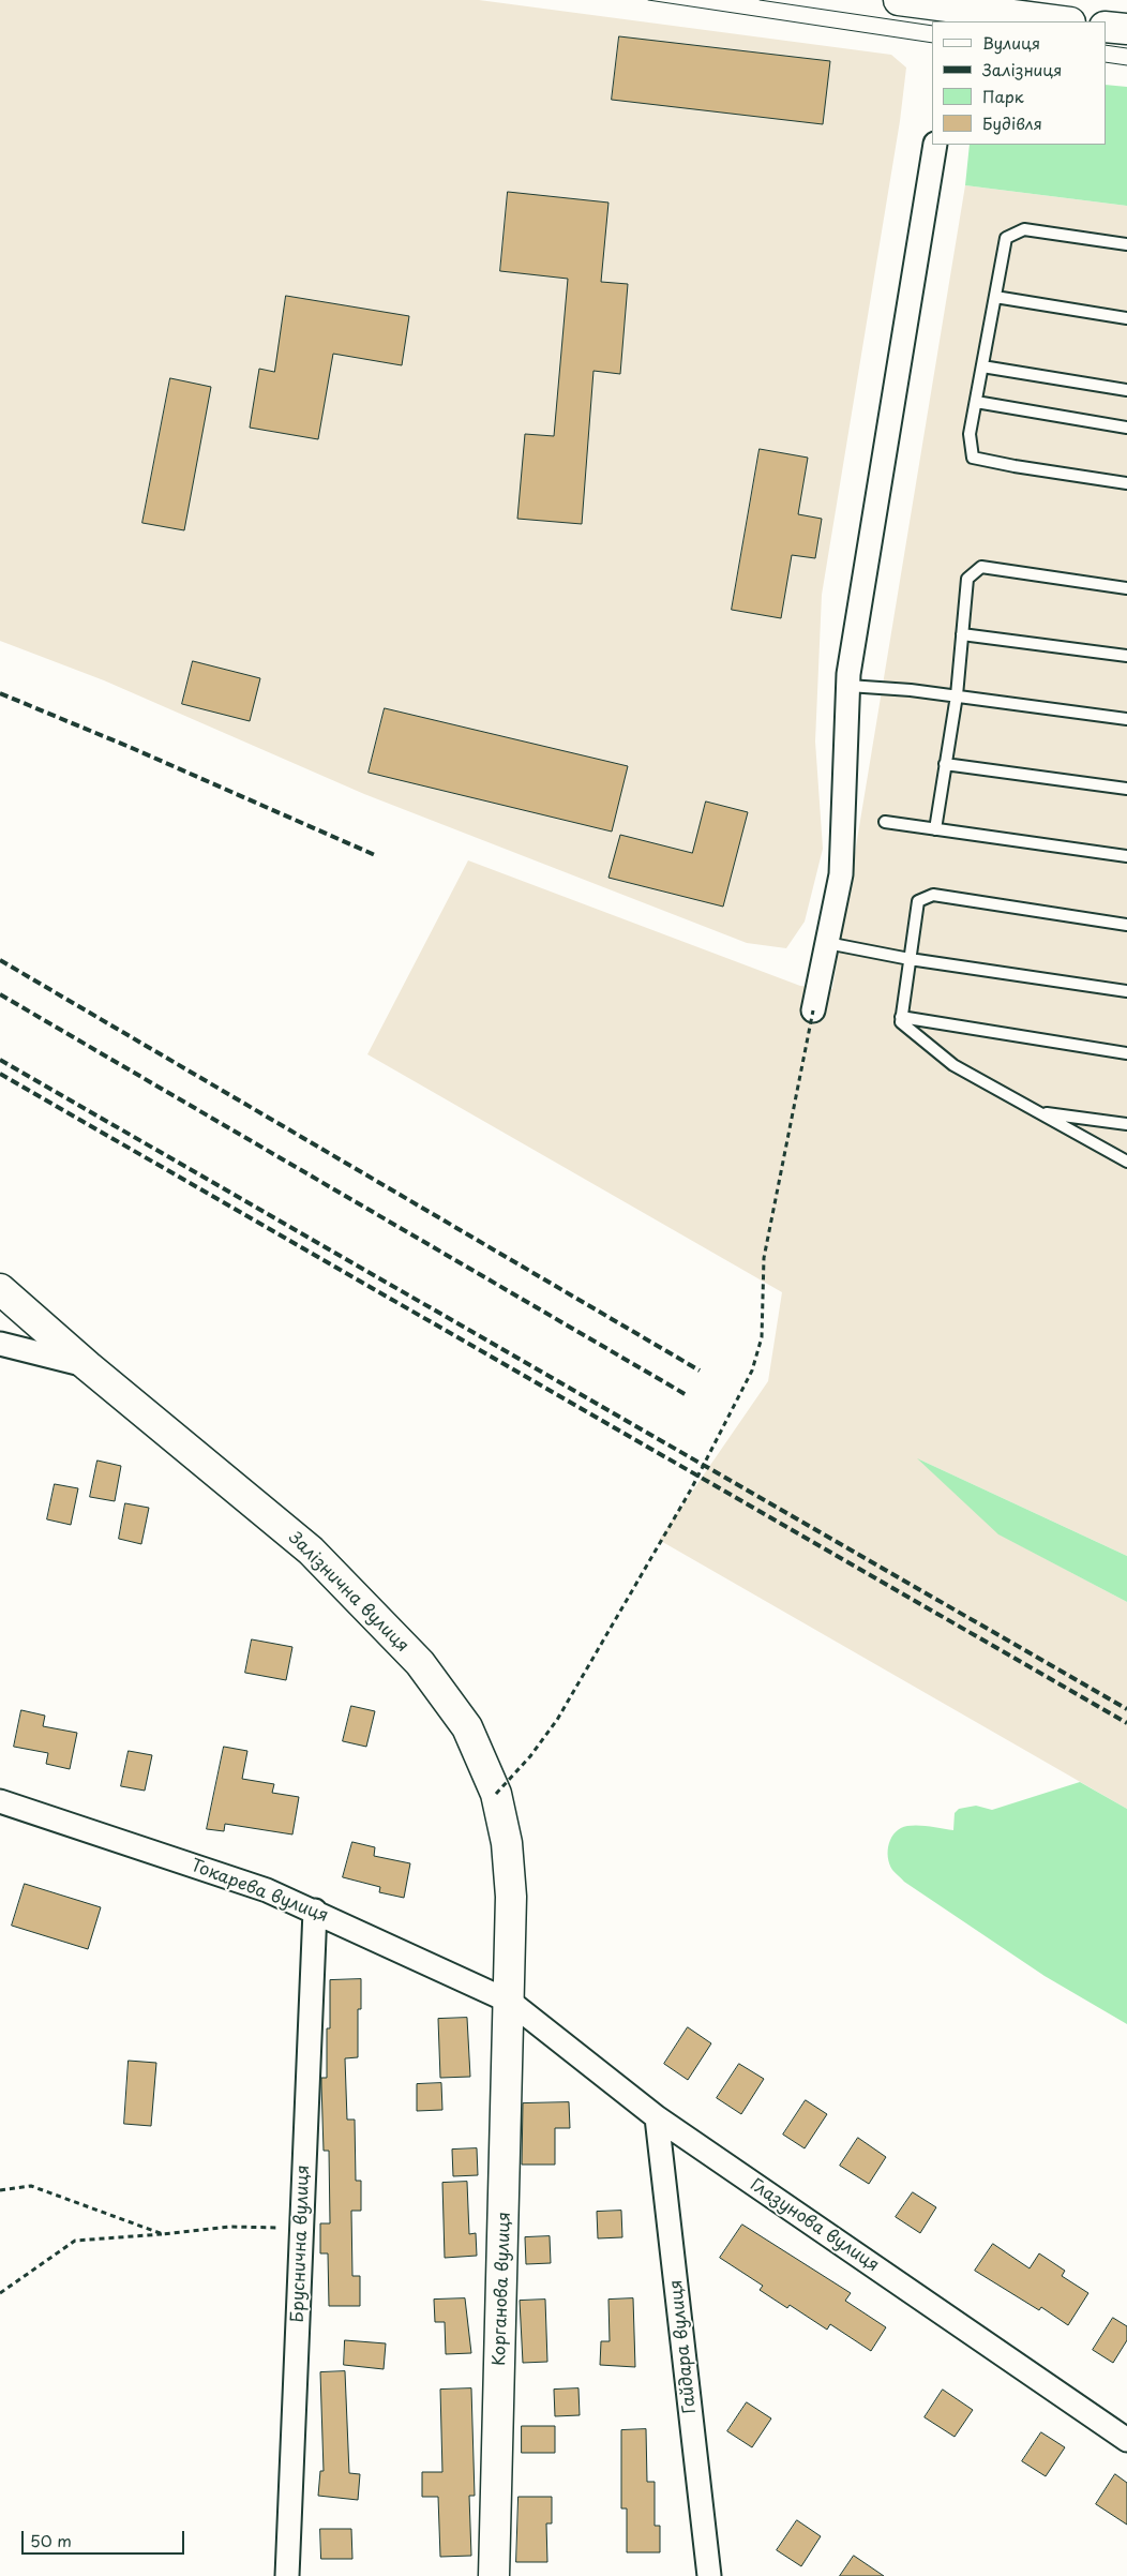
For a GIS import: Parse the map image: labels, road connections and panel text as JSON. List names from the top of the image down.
{
  "streets": {
    "main road": ["Залізнична вулиця", "Корганова вулиця"],
    "street": [
      "Токарева вулиця",
      "Глазунова вулиця",
      "Бруснична вулиця",
      "Гайдара вулиця"
    ]
  },
  "crossings": [
    ["Залізнична вулиця", "Токарева вулиця"],
    ["Залізнична вулиця", "Глазунова вулиця"],
    ["Залізнична вулиця", "Корганова вулиця"],
    ["Токарева вулиця", "Глазунова вулиця"],
    ["Токарева вулиця", "Бруснична вулиця"],
    ["Токарева вулиця", "Корганова вулиця"],
    ["Глазунова вулиця", "Корганова вулиця"],
    ["Глазунова вулиця", "Гайдара вулиця"]
  ],
  "legend": [
    "Вулиця",
    "Залізниця",
    "Парк",
    "Будівля"
  ],
  "scale_bar": "50 m"
}
